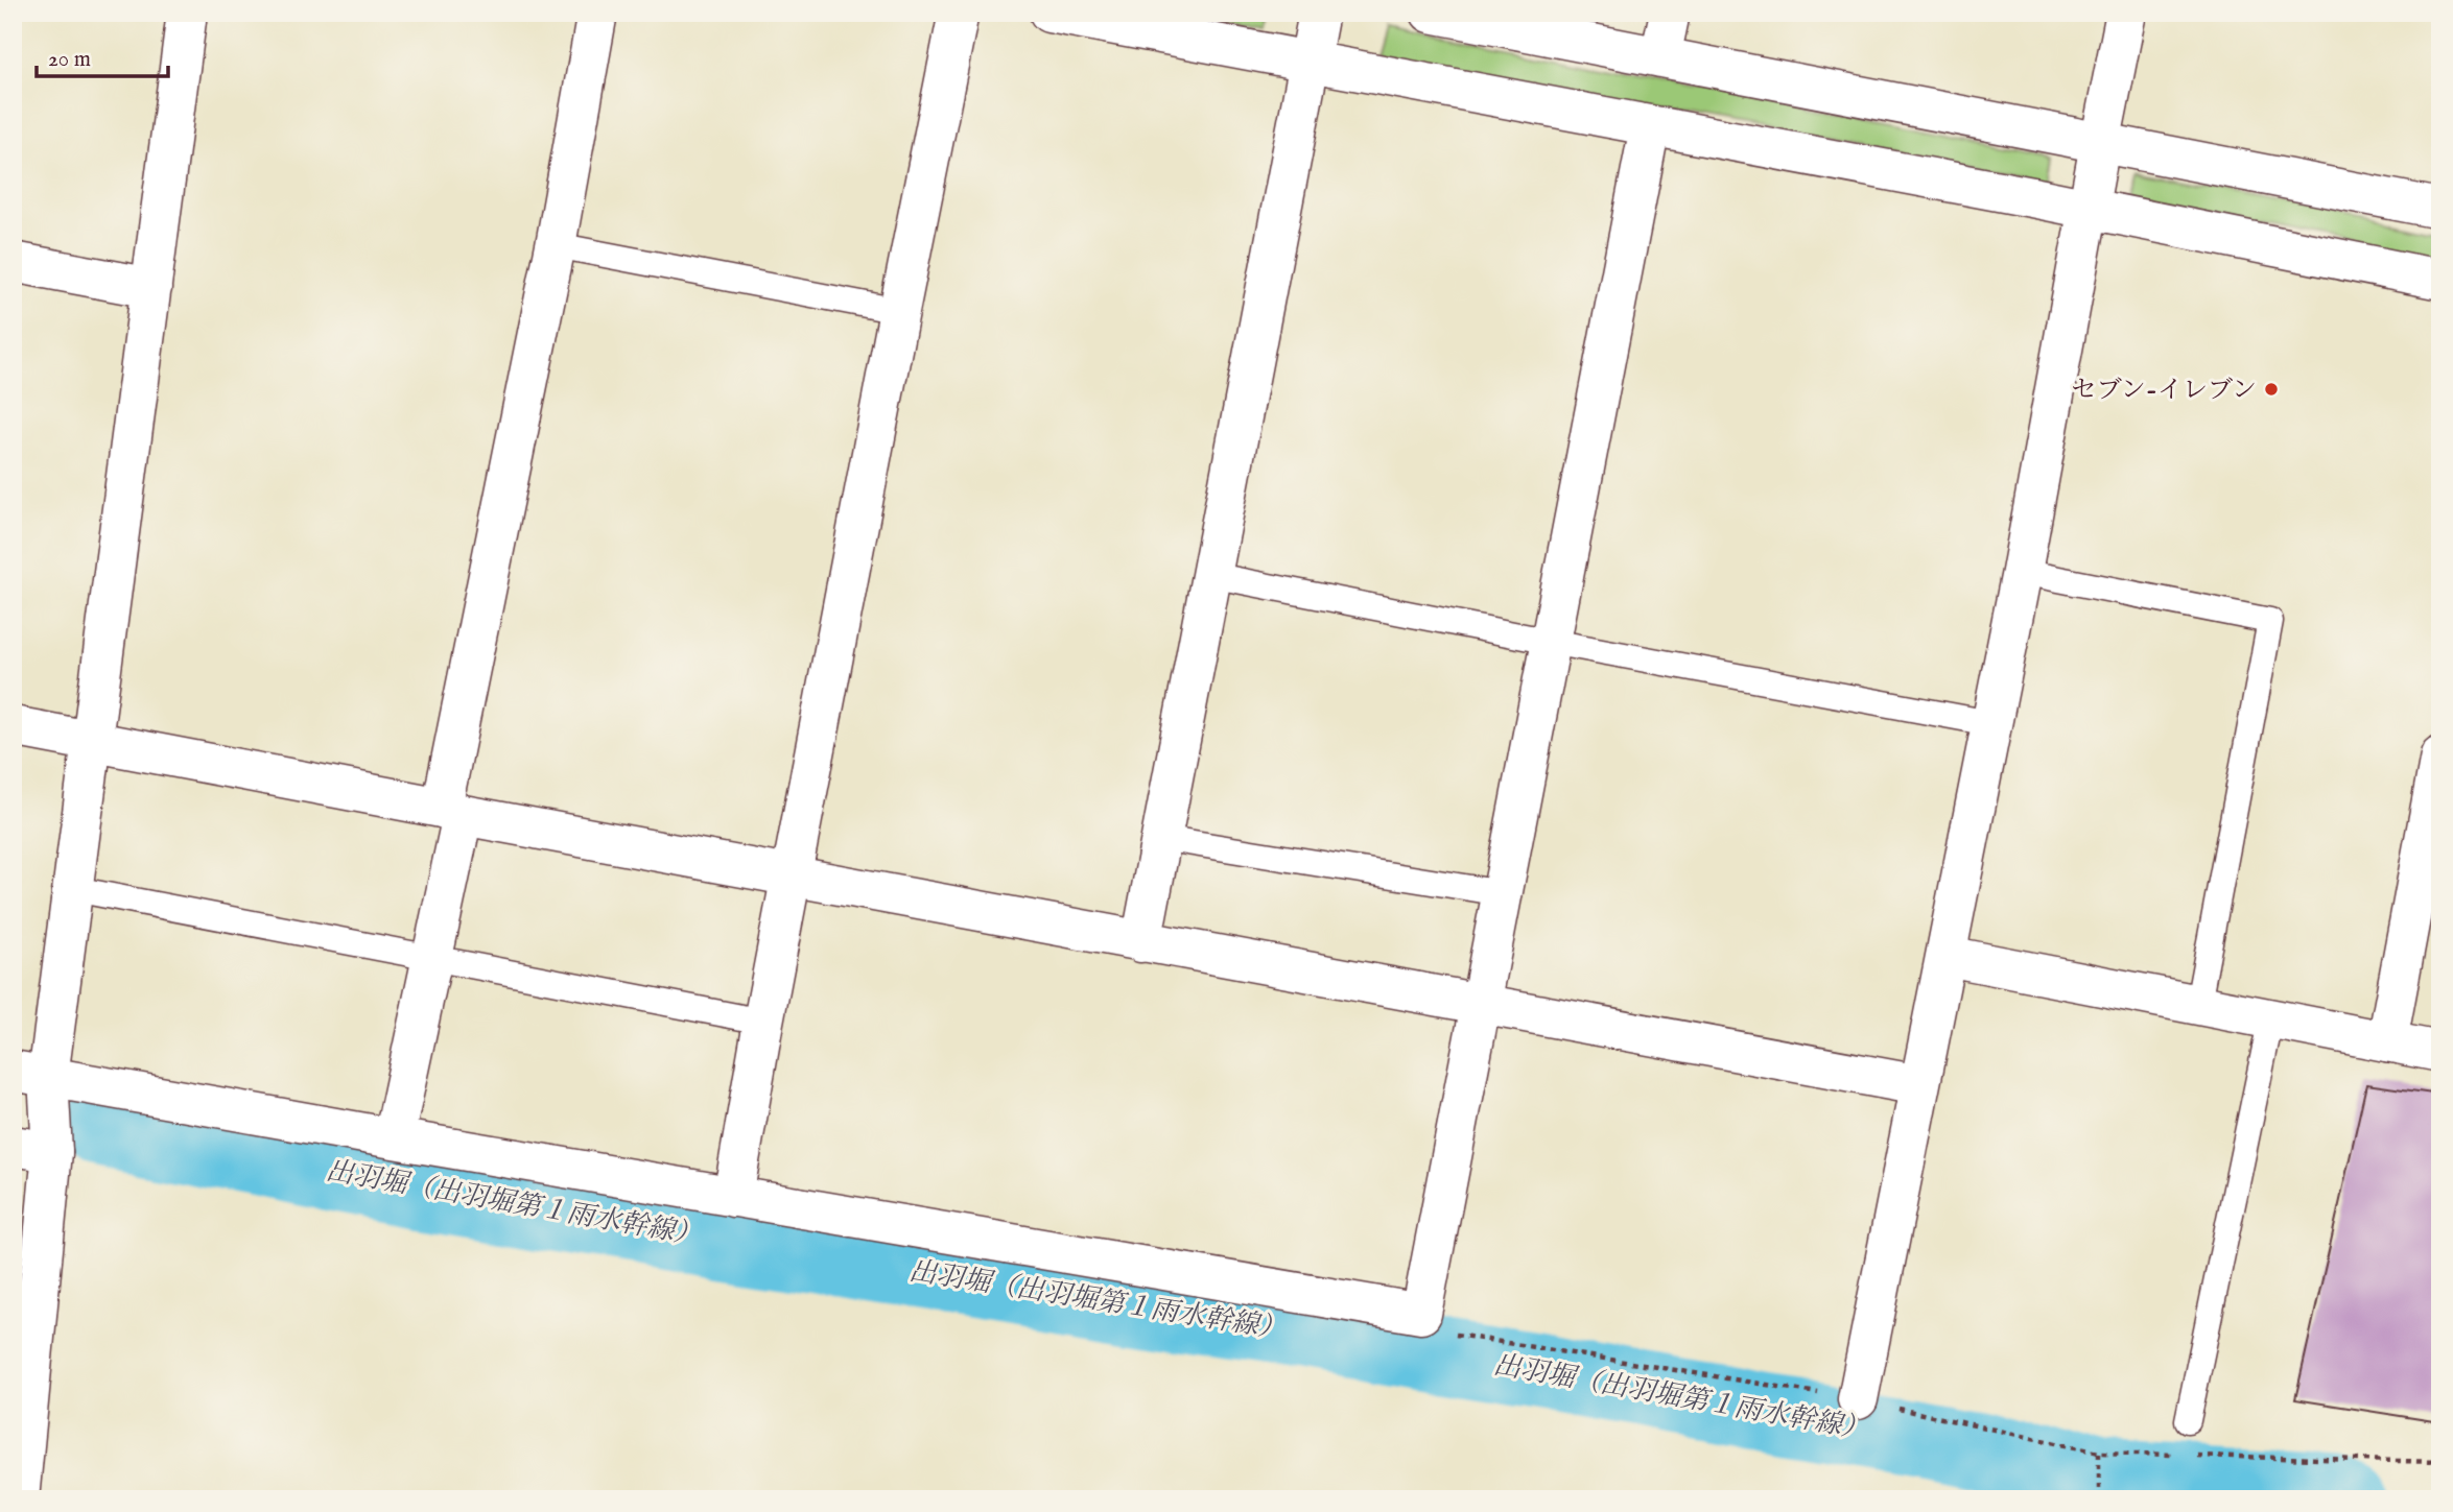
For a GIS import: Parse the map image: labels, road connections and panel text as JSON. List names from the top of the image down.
{
  "water": ["出羽堀（出羽堀第１雨水幹線）"],
  "places": ["セブン-イレブン"],
  "scale_bar": "20 m"
}
